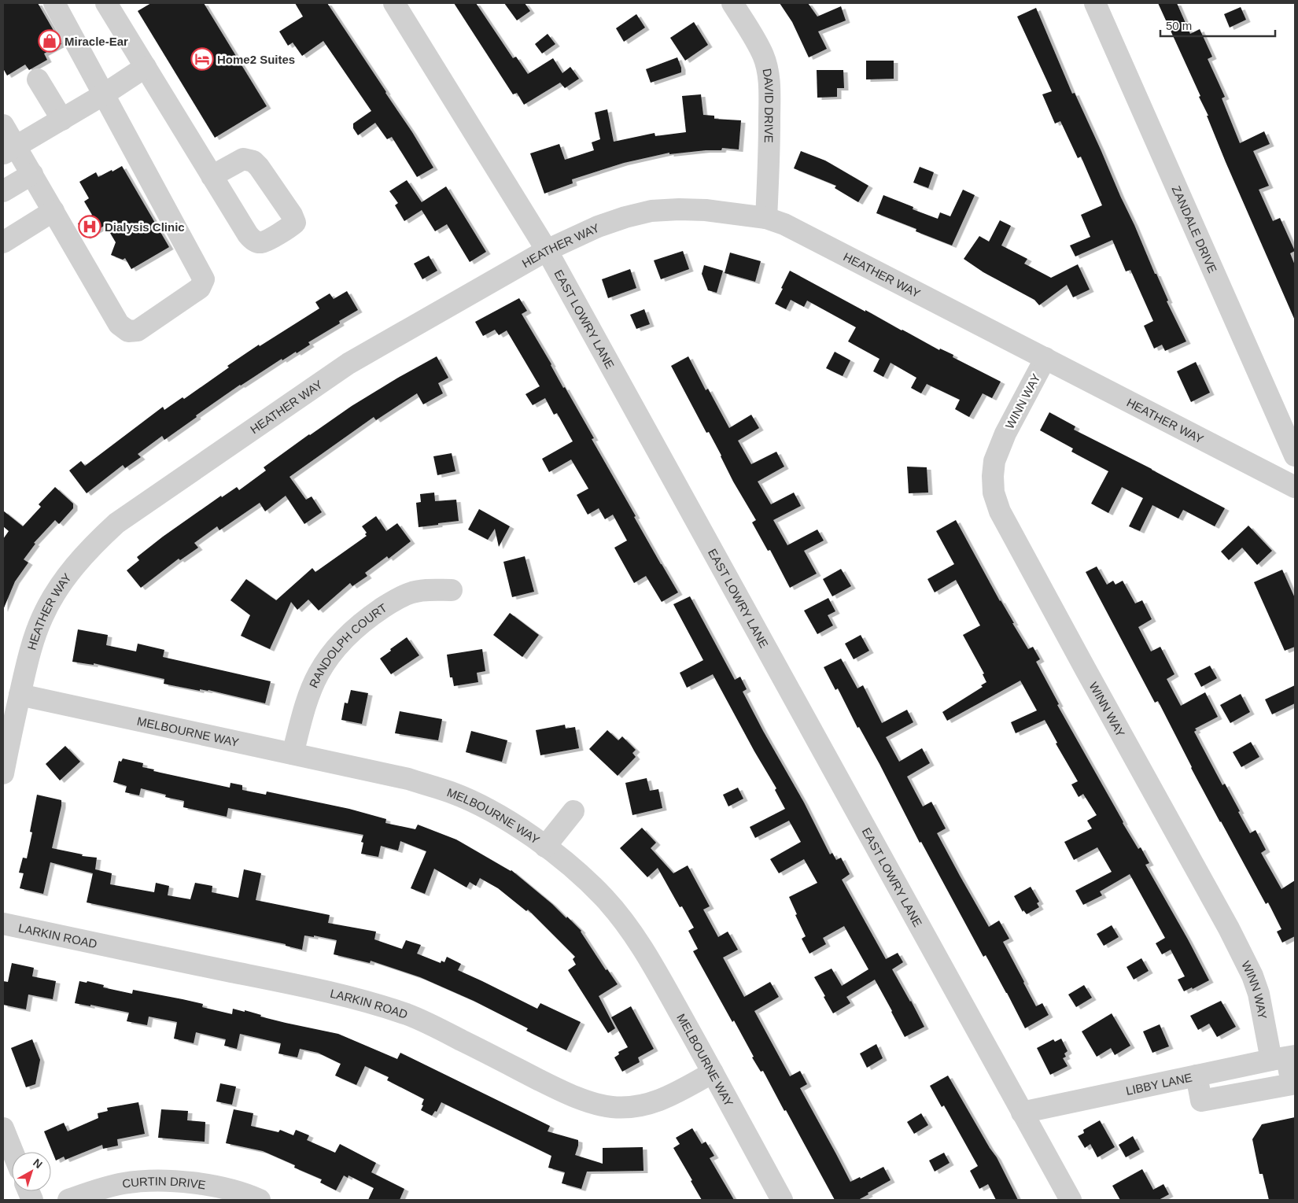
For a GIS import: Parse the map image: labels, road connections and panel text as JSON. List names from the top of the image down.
{
  "streets": {
    "street": [
      "DAVID DRIVE",
      "ZANDALE DRIVE",
      "HEATHER WAY",
      "EAST LOWRY LANE",
      "WINN WAY",
      "RANDOLPH COURT",
      "MELBOURNE WAY",
      "LARKIN ROAD",
      "LIBBY LANE",
      "CURTIN DRIVE"
    ]
  },
  "crossings": [
    ["DAVID DRIVE", "HEATHER WAY"],
    ["HEATHER WAY", "EAST LOWRY LANE"],
    ["HEATHER WAY", "WINN WAY"],
    ["HEATHER WAY", "MELBOURNE WAY"],
    ["EAST LOWRY LANE", "LIBBY LANE"],
    ["WINN WAY", "LIBBY LANE"],
    ["RANDOLPH COURT", "MELBOURNE WAY"],
    ["MELBOURNE WAY", "LARKIN ROAD"]
  ],
  "places": {
    "shop": ["Miracle-Ear"],
    "hotel": ["Home2 Suites"],
    "hospital": ["Dialysis Clinic"]
  },
  "scale_bar": "50 m",
  "north": "top right"
}
